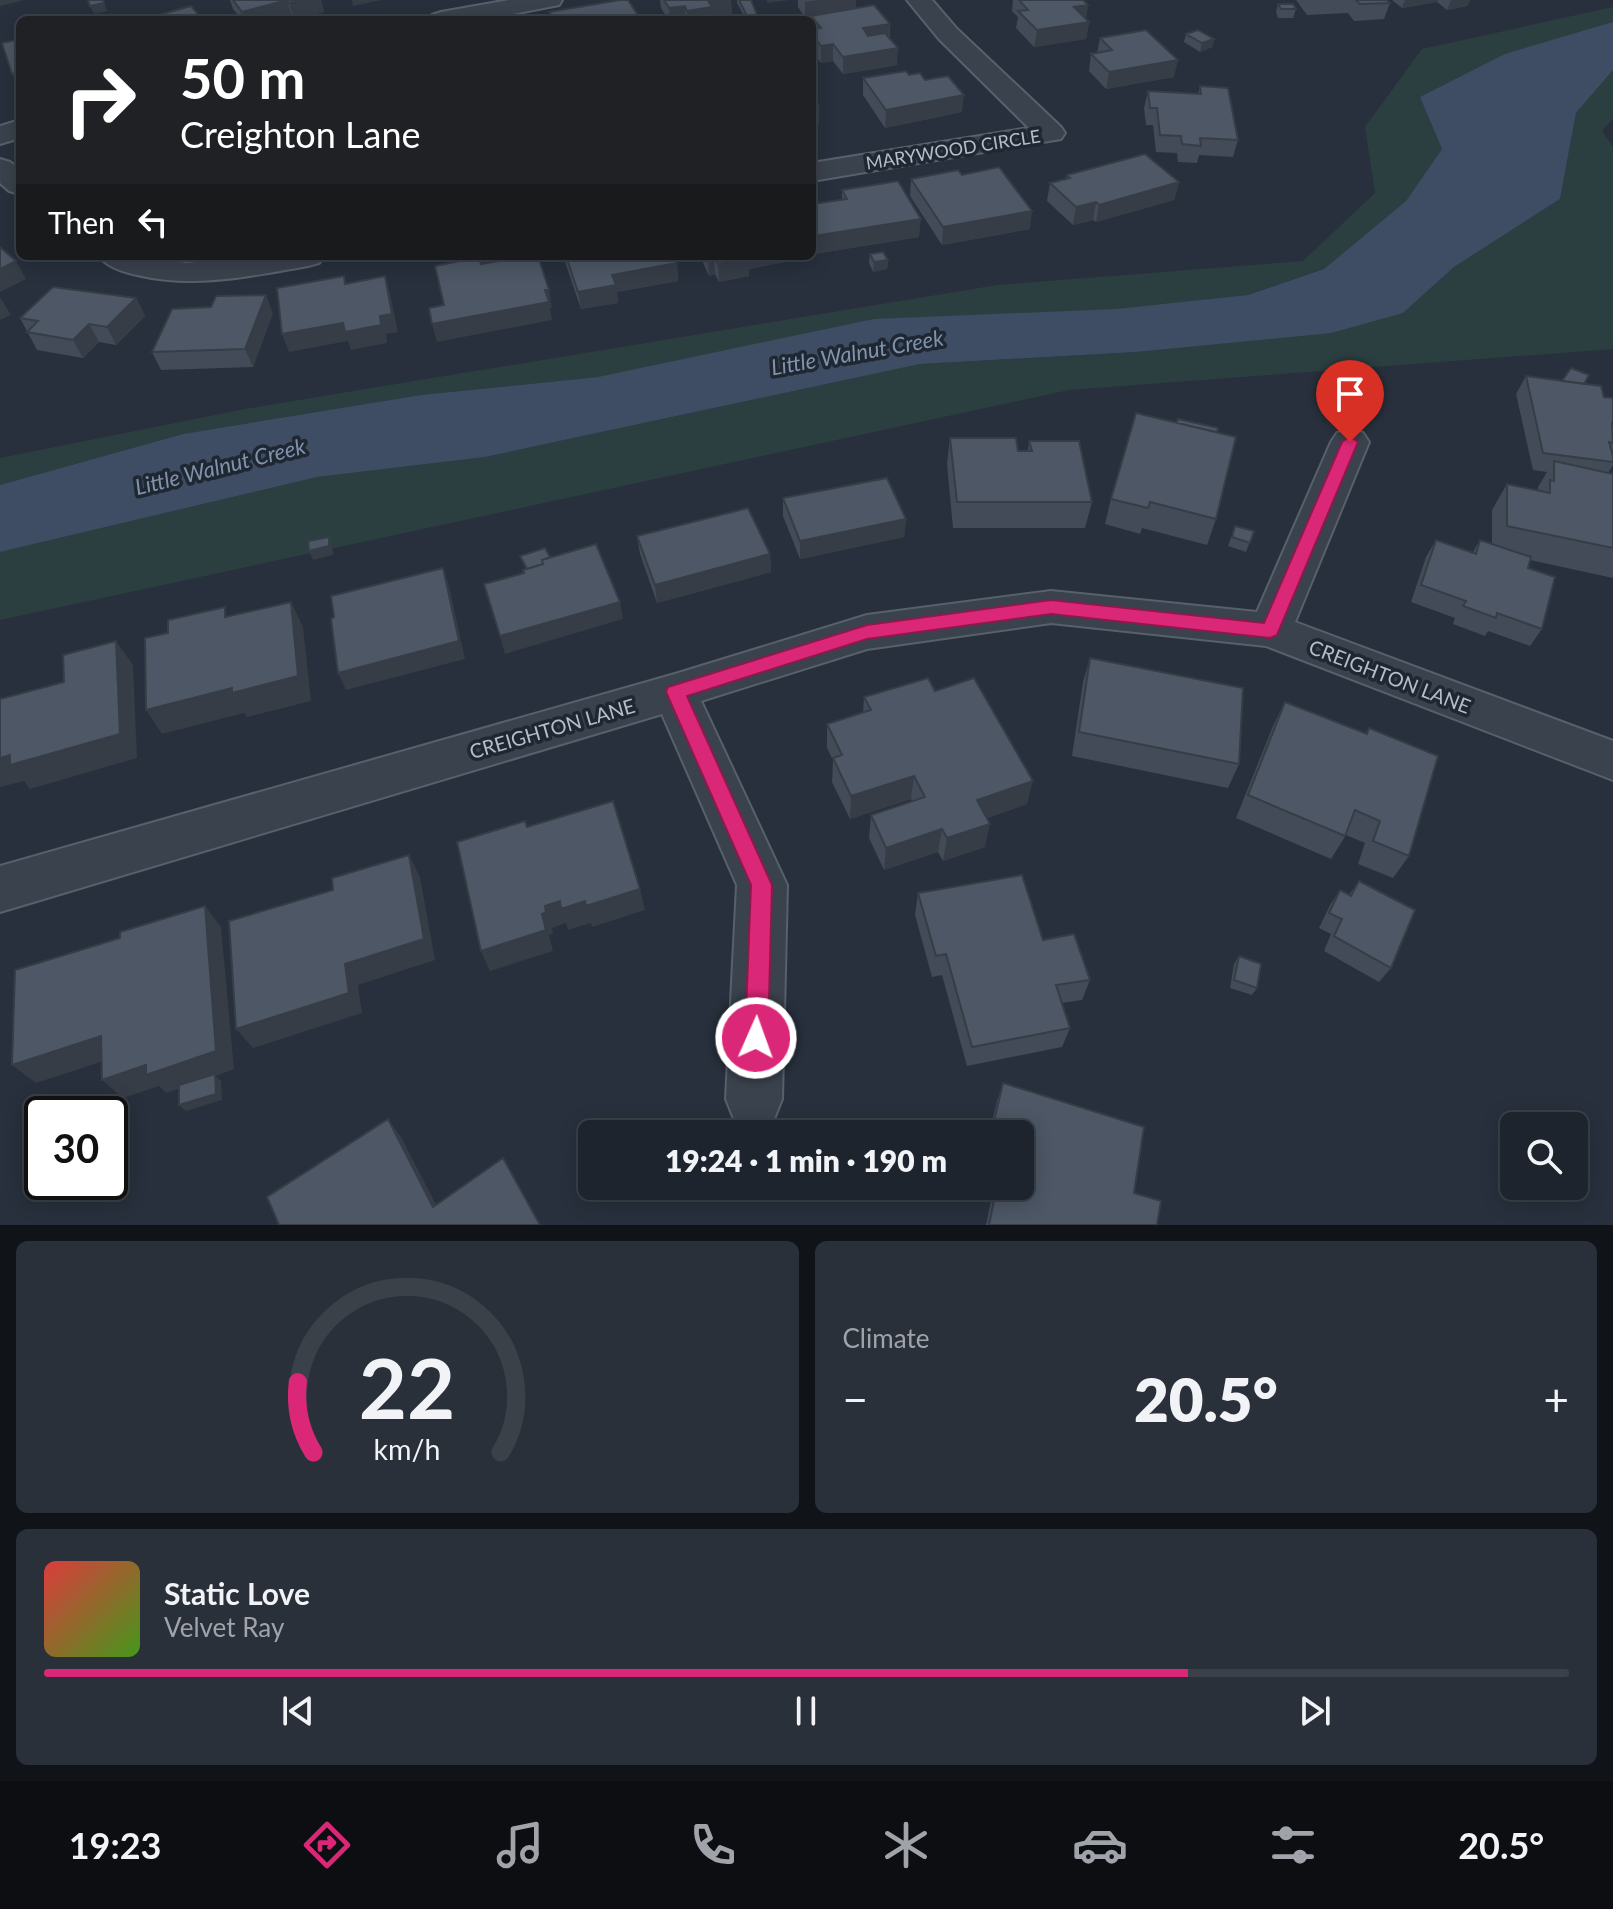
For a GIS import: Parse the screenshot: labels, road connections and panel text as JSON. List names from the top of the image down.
{
  "streets": {
    "street": ["MARYWOOD CIRCLE", "CREIGHTON LANE"]
  },
  "water": ["Little Walnut Creek"],
  "page": {
    "turn": ["50 m", "Creighton Lane"],
    "then": "Then",
    "limit": "30",
    "trip": "19:24 · 1 min · 190 m",
    "tile": "Climate",
    "heat": ["−", "20.5°", "+"],
    "song": ["Static Love", "Velvet Ray"],
    "tabs": ["19:23", "20.5°"],
    "gauge": ["22", "km/h"]
  }
}
